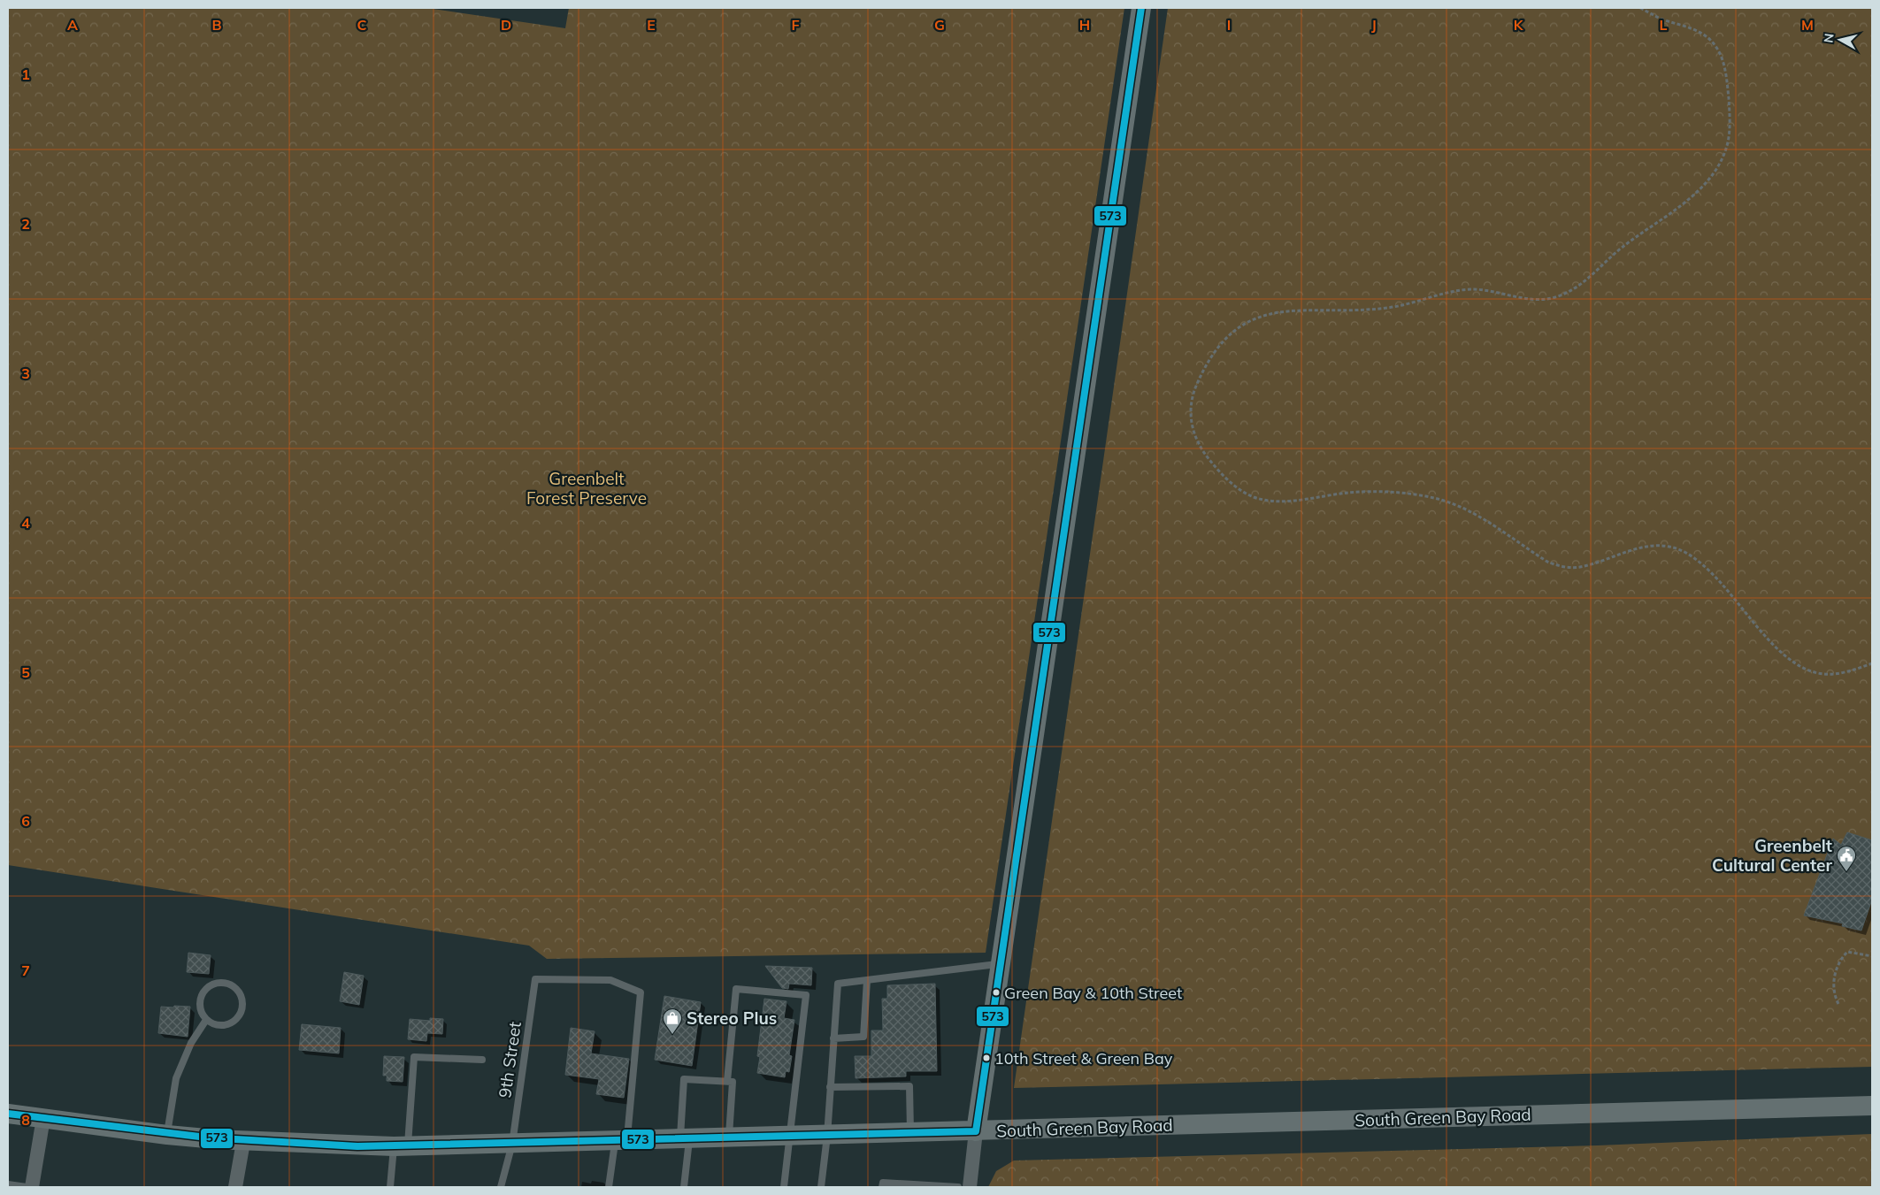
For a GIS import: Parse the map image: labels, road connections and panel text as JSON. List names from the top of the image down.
{
  "streets": {
    "main road": ["South Green Bay Road"],
    "lane": ["9th Street"]
  },
  "crossings": [
    ["9th Street", "South Green Bay Road"]
  ],
  "parks": ["Greenbelt Forest Preserve"],
  "places": {
    "public building": ["Greenbelt Cultural Center"],
    "other": ["Green Bay & 10th Street", "10th Street & Green Bay"],
    "shop": ["Stereo Plus"]
  },
  "lines": ["transit line 573"],
  "north": "left",
  "grid": {
    "columns": [
      "A",
      "B",
      "C",
      "D",
      "E",
      "F",
      "G",
      "H",
      "I",
      "J",
      "K",
      "L",
      "M"
    ],
    "rows": [
      "1",
      "2",
      "3",
      "4",
      "5",
      "6",
      "7",
      "8"
    ]
  }
}
